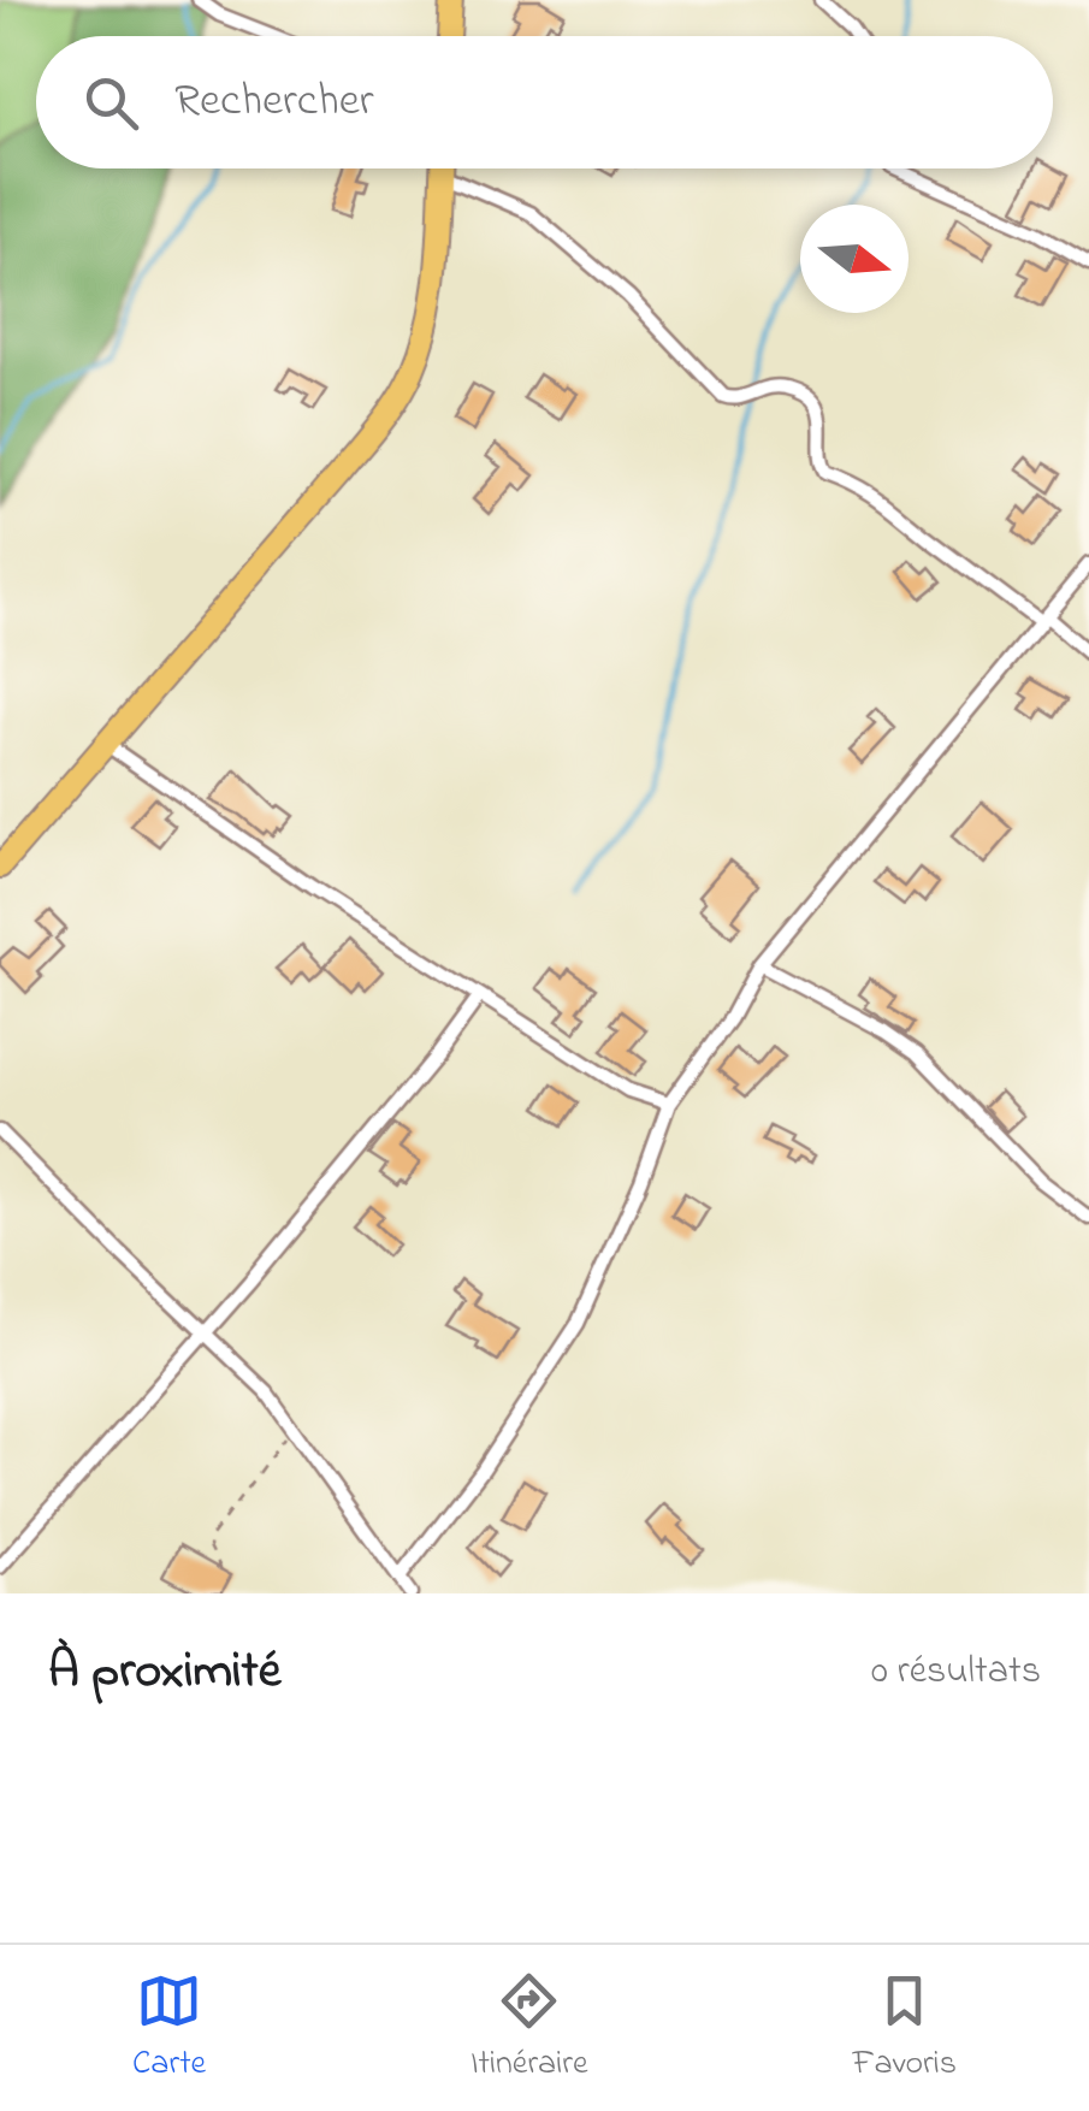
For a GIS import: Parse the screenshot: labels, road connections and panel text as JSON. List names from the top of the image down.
{
  "north": "right",
  "page": {
    "search": "Rechercher",
    "heading": ["À proximité", "0 résultats"],
    "nav": ["Carte", "Itinéraire", "Favoris"]
  }
}
